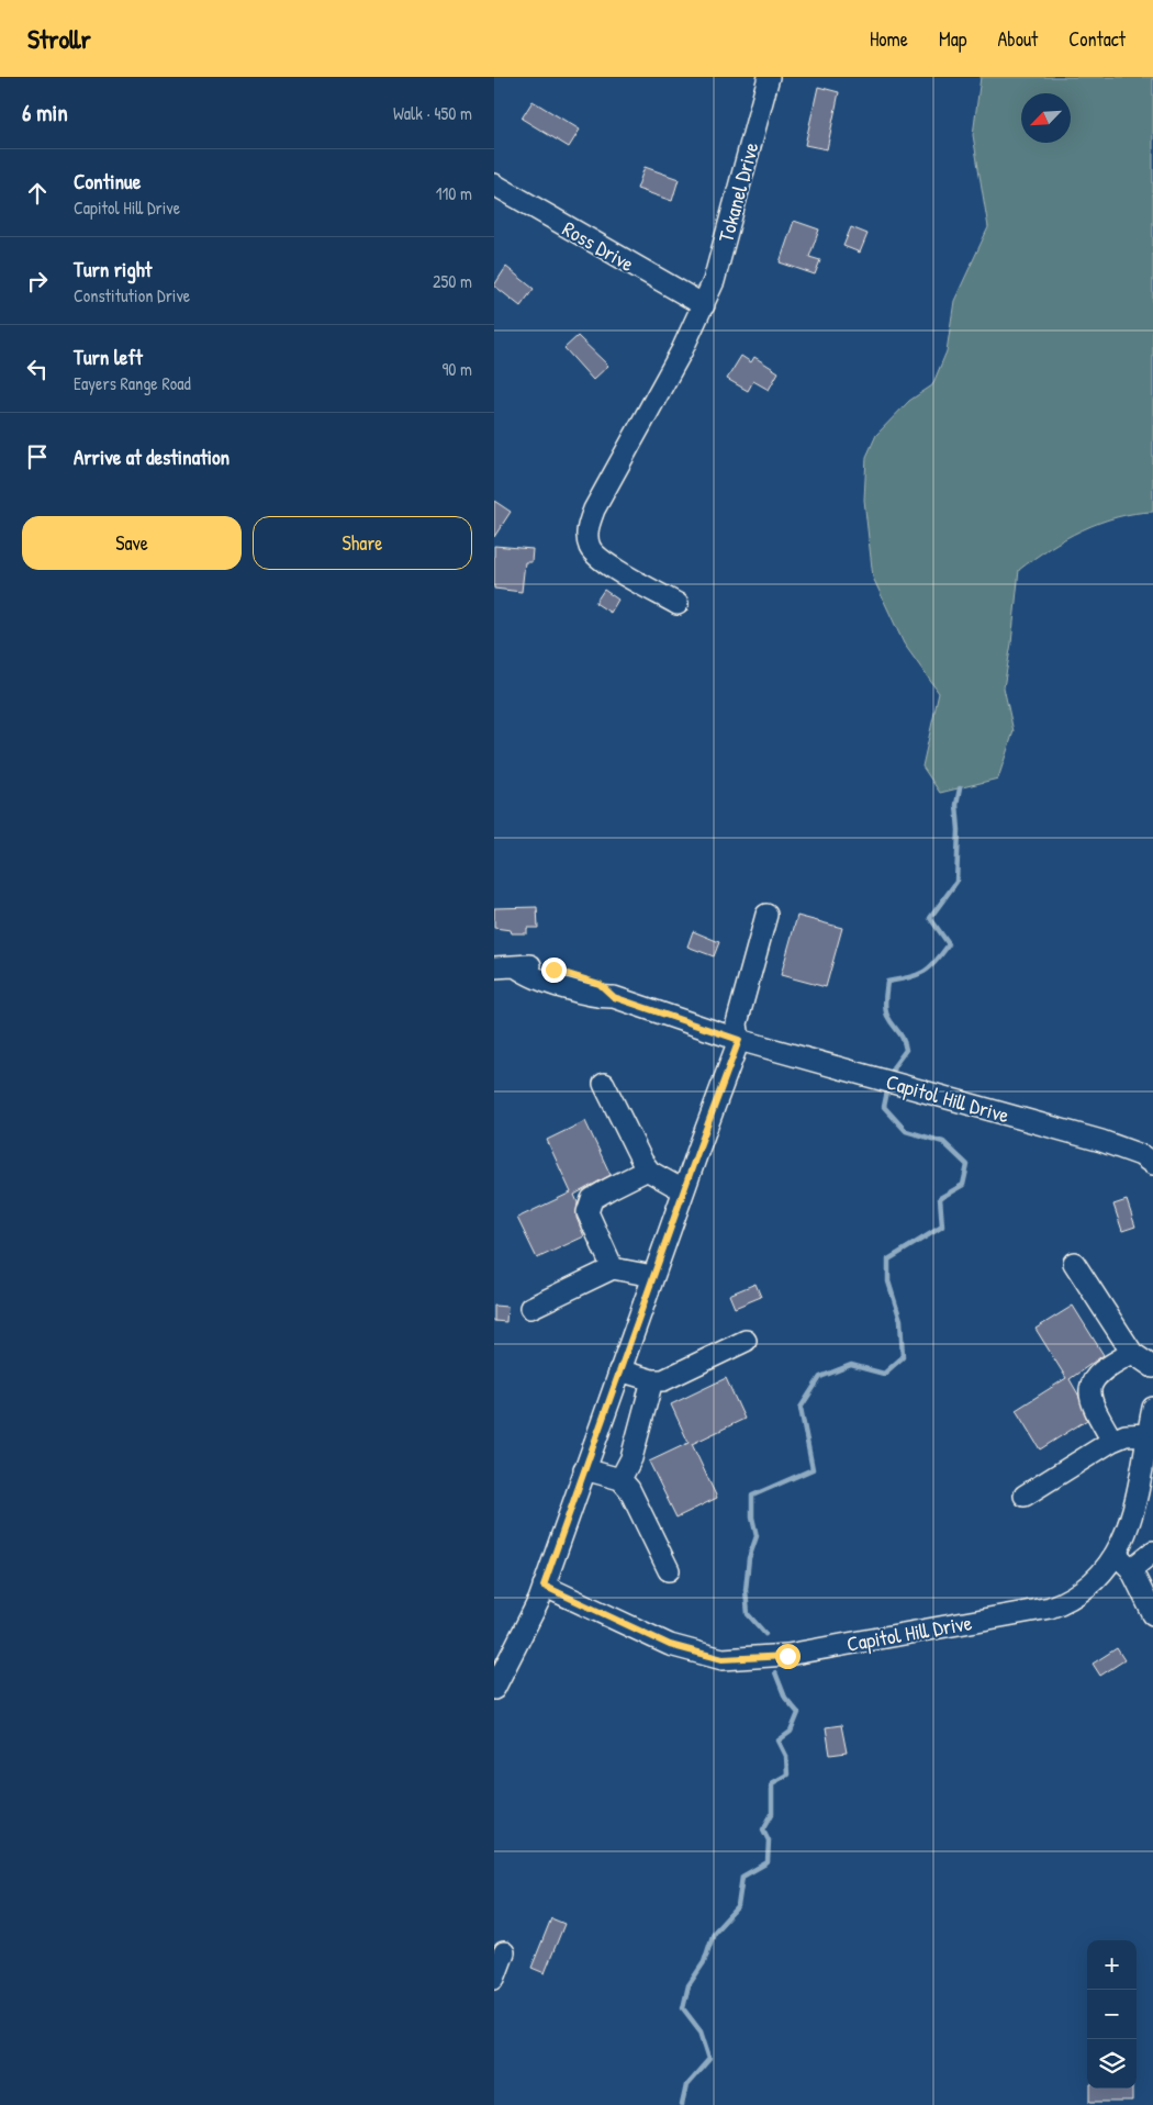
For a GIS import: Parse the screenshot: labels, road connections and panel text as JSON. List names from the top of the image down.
{
  "streets": {
    "street": ["Tokanel Drive", "Ross Drive", "Capitol Hill Drive"]
  },
  "crossings": [
    ["Tokanel Drive", "Ross Drive"]
  ],
  "north": "bottom left",
  "page": {
    "header": "Strollr",
    "nav": [
      "Home",
      "Map",
      "About",
      "Contact"
    ],
    "heading": ["6 min", "Walk · 450 m"],
    "list": [
      ["Continue", "Capitol Hill Drive", "110 m"],
      ["Turn right", "Constitution Drive", "250 m"],
      ["Turn left", "Eayers Range Road", "90 m"],
      "Arrive at destination"
    ],
    "buttons": ["Save", "Share"],
    "map_buttons": ["+", "−"]
  }
}
